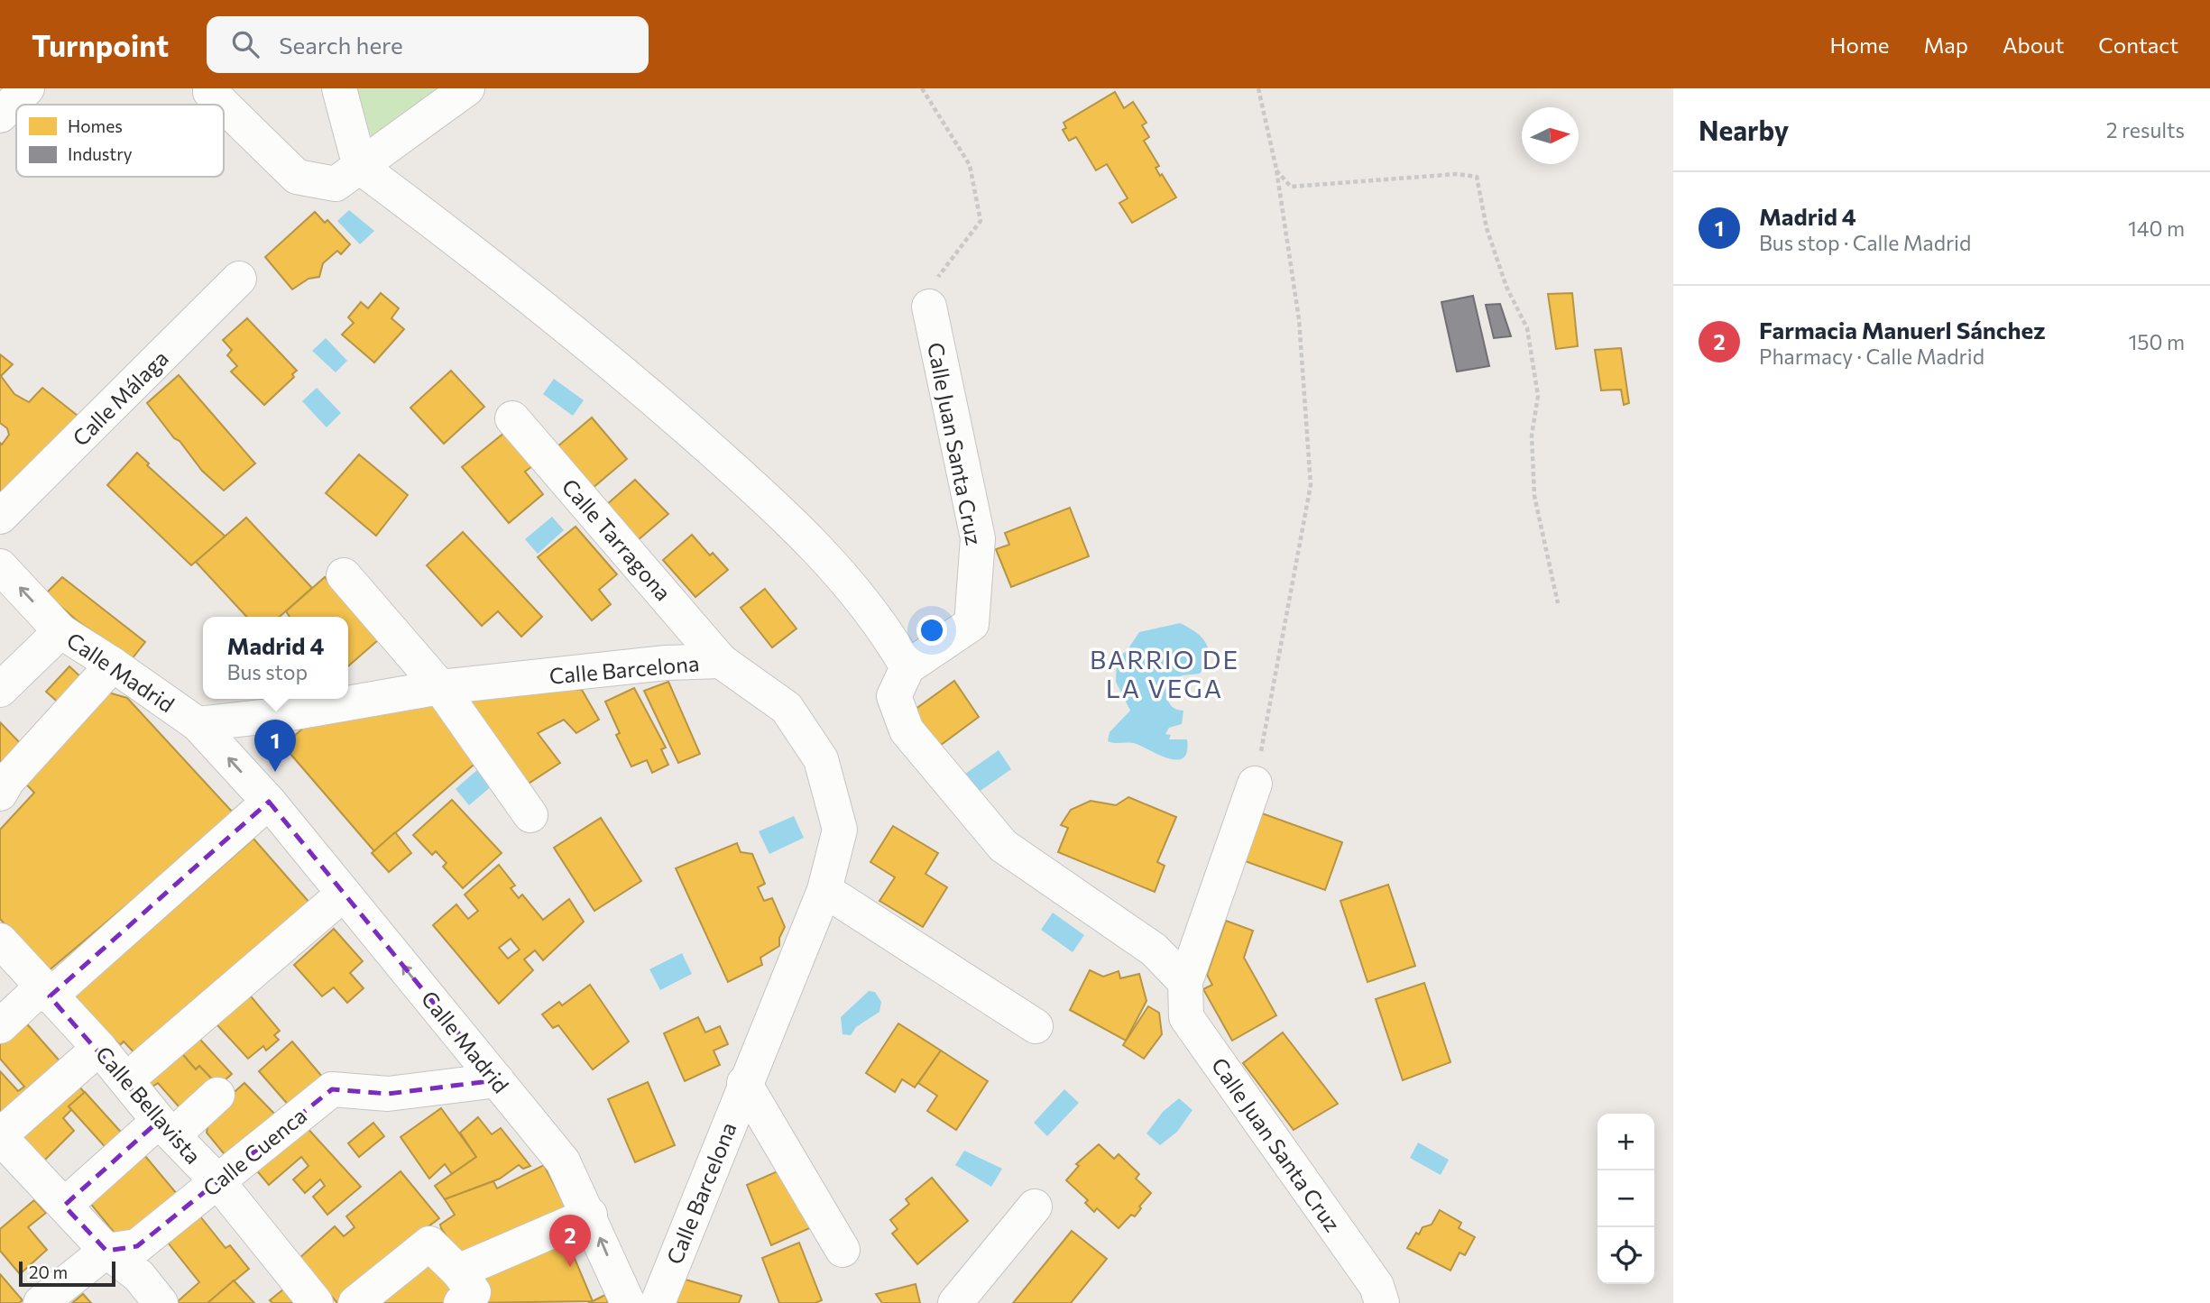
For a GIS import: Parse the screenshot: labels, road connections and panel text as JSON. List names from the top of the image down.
{
  "streets": {
    "street": [
      "Calle Málaga",
      "Calle Juan Santa Cruz",
      "Calle Tarragona",
      "Calle Barcelona",
      "Calle Madrid",
      "Calle Bellavista",
      "Calle Cuenca"
    ]
  },
  "crossings": [
    ["Calle Tarragona", "Calle Barcelona"],
    ["Calle Barcelona", "Calle Madrid"],
    ["Calle Madrid", "Calle Cuenca"],
    ["Calle Bellavista", "Calle Cuenca"]
  ],
  "districts": ["BARRIO DE LA VEGA"],
  "legend": ["Homes", "Industry"],
  "scale_bar": "20 m",
  "north": "right",
  "page": {
    "header": "Turnpoint",
    "search": "Search here",
    "nav": [
      "Home",
      "Map",
      "About",
      "Contact"
    ],
    "heading": ["Nearby", "2 results"],
    "list": [
      {
        "mark": "1",
        "name": "Madrid 4",
        "note": "Bus stop · Calle Madrid",
        "value": "140 m"
      },
      {
        "mark": "2",
        "name": "Farmacia Manuerl Sánchez",
        "note": "Pharmacy · Calle Madrid",
        "value": "150 m"
      }
    ],
    "popup": ["Madrid 4", "Bus stop"],
    "pins": ["1", "2"],
    "map_buttons": ["+", "−"],
    "scale": "20 m"
  }
}
